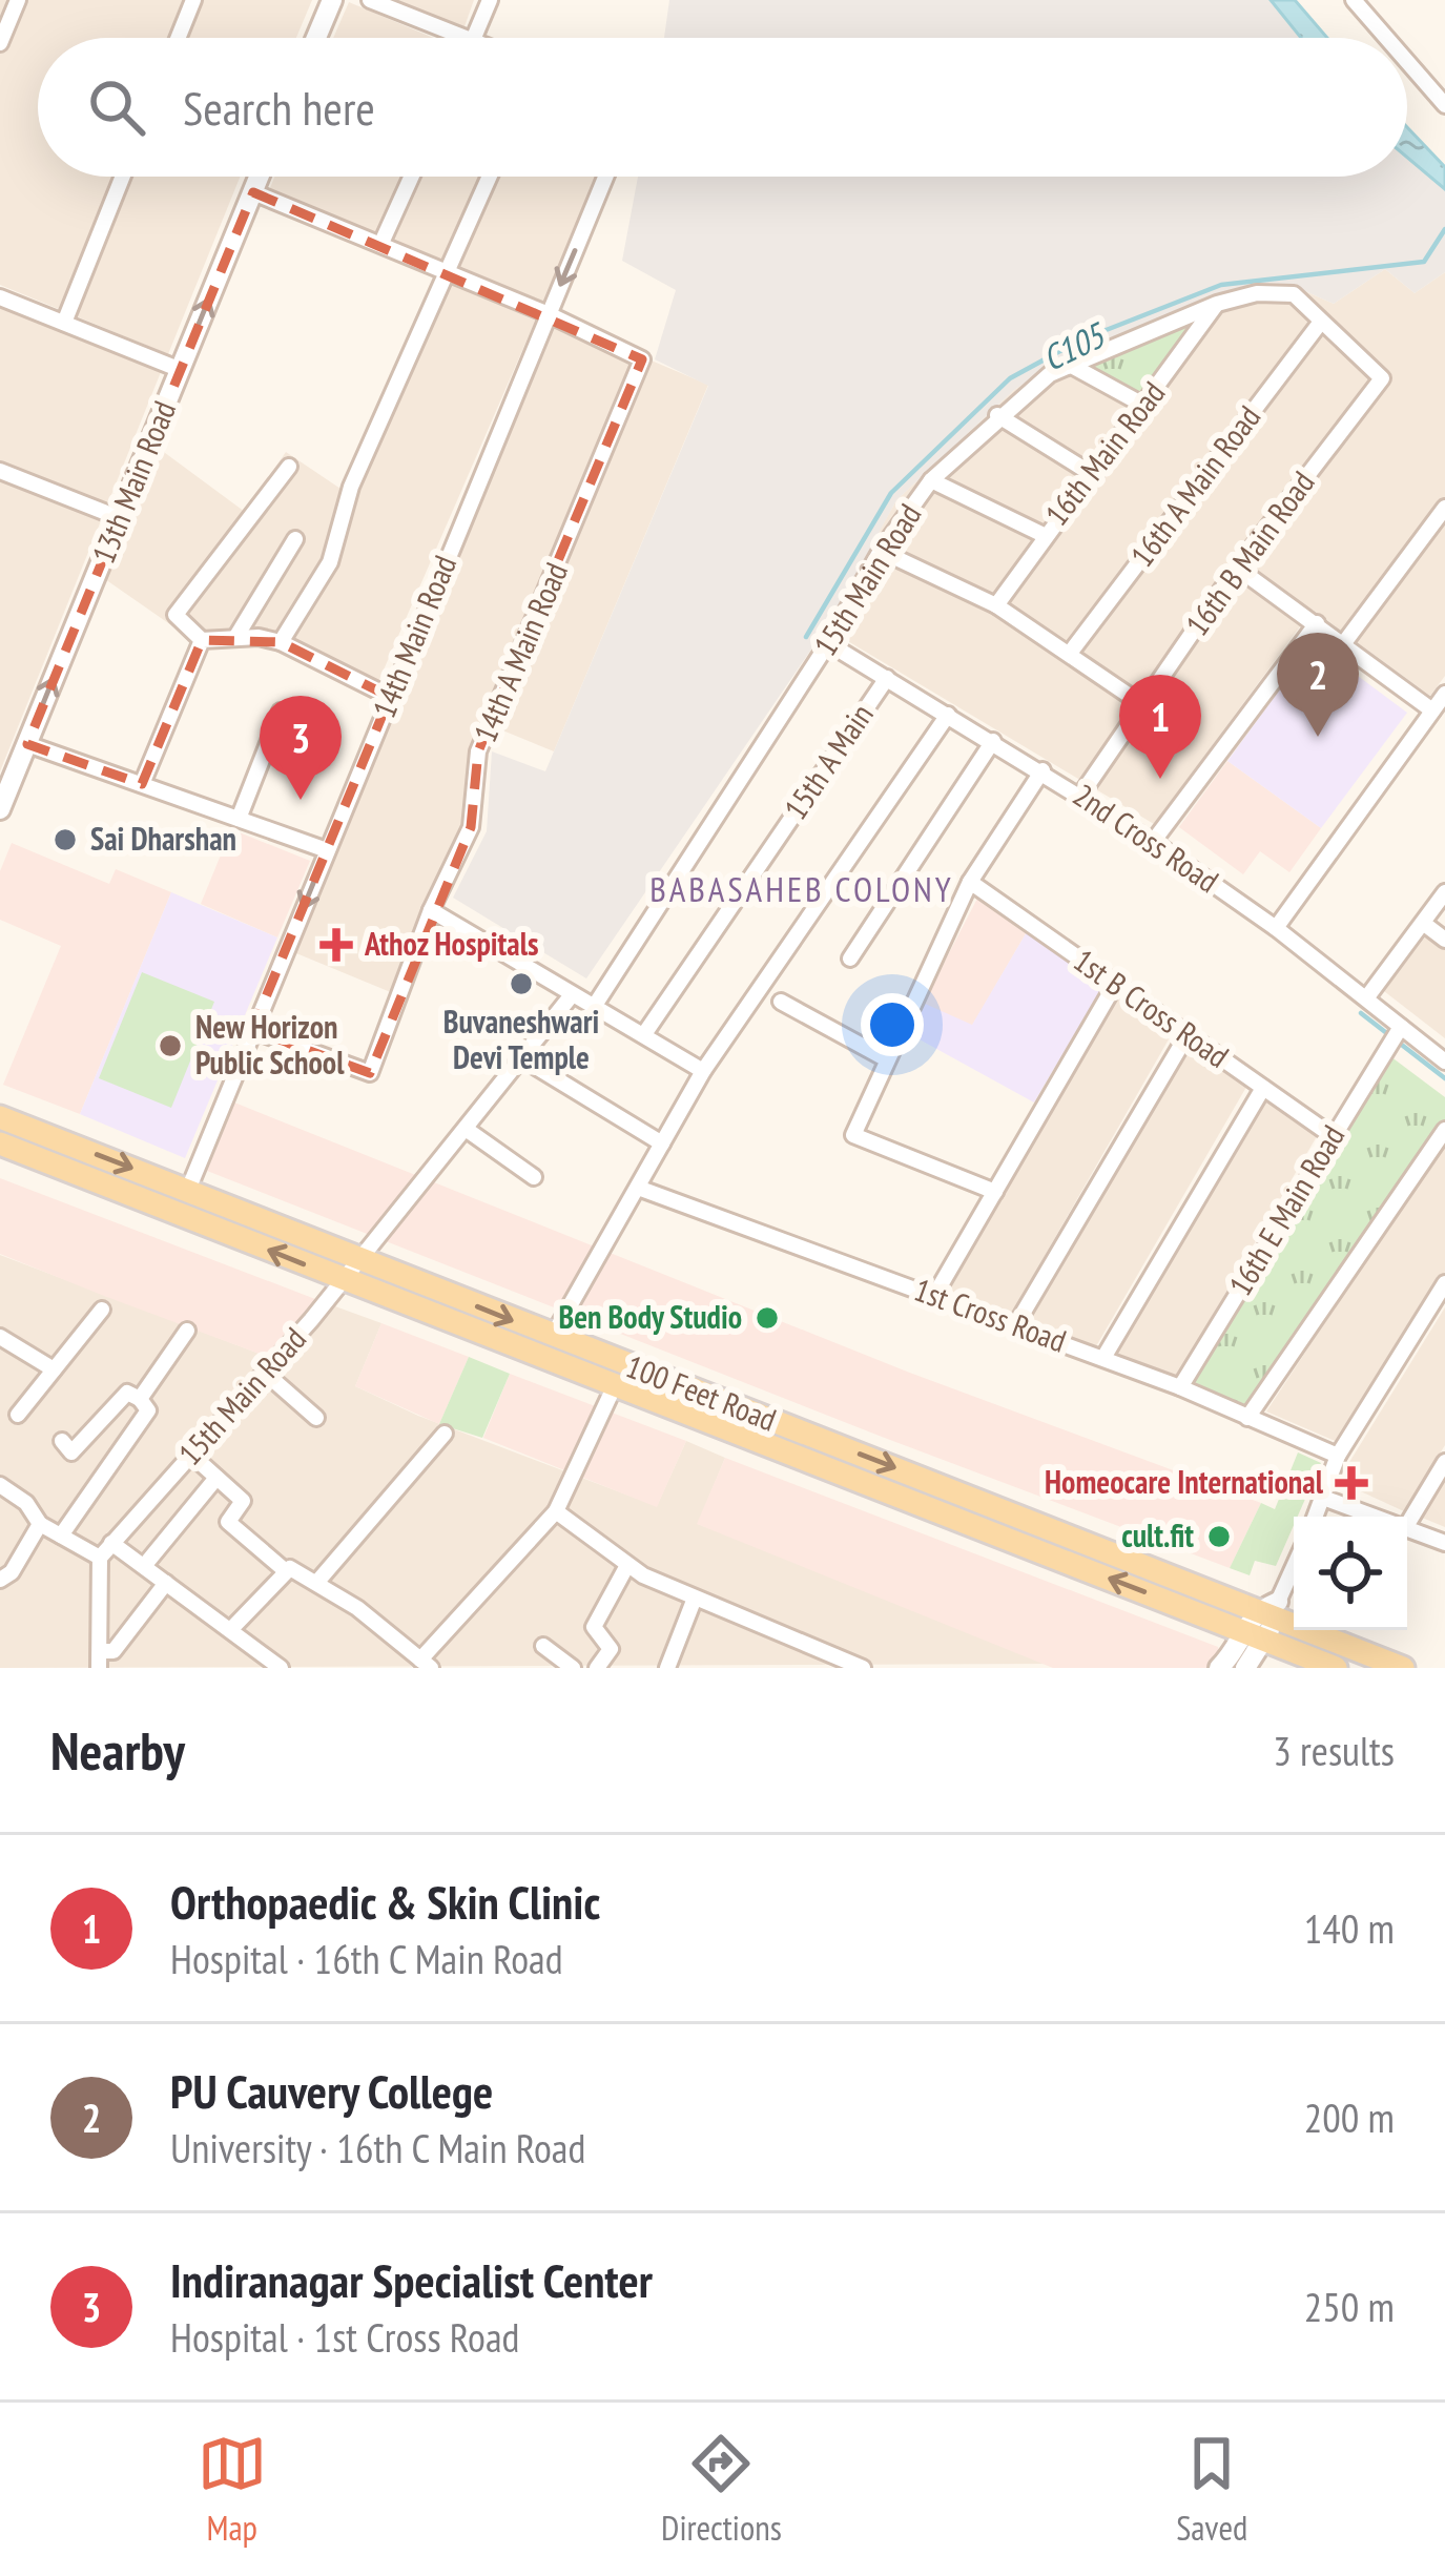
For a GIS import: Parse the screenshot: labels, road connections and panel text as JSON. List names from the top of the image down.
{
  "streets": {
    "main road": ["100 Feet Road"],
    "street": [
      "16th Main Road",
      "13th Main Road",
      "16th A Main Road",
      "16th B Main Road",
      "15th Main Road",
      "14th Main Road",
      "14th A Main Road",
      "15th A Main",
      "2nd Cross Road",
      "1st B Cross Road",
      "16th E Main Road",
      "1st Cross Road"
    ]
  },
  "crossings": [
    ["16th Main Road", "15th Main Road"],
    ["16th A Main Road", "15th Main Road"],
    ["16th B Main Road", "15th Main Road"],
    ["16th B Main Road", "2nd Cross Road"],
    ["15th Main Road", "2nd Cross Road"],
    ["15th Main Road", "100 Feet Road"],
    ["14th Main Road", "14th A Main Road"],
    ["14th Main Road", "100 Feet Road"],
    ["15th A Main", "2nd Cross Road"],
    ["2nd Cross Road", "16th E Main Road"],
    ["1st B Cross Road", "16th E Main Road"],
    ["16th E Main Road", "1st Cross Road"]
  ],
  "districts": ["BABASAHEB COLONY"],
  "water": ["C105"],
  "places": {
    "other": [
      "Sai Dharshan",
      "Buvaneshwari Devi Temple",
      "New Horizon Public School",
      "Ben Body Studio",
      "cult.fit"
    ],
    "health": ["Athoz Hospitals", "Homeocare International"]
  },
  "page": {
    "search": "Search here",
    "pins": ["2", "1", "3"],
    "heading": ["Nearby", "3 results"],
    "list": [
      {
        "mark": "1",
        "name": "Orthopaedic & Skin Clinic",
        "note": "Hospital · 16th C Main Road",
        "value": "140 m"
      },
      {
        "mark": "2",
        "name": "PU Cauvery College",
        "note": "University · 16th C Main Road",
        "value": "200 m"
      },
      {
        "mark": "3",
        "name": "Indiranagar Specialist Center",
        "note": "Hospital · 1st Cross Road",
        "value": "250 m"
      }
    ],
    "nav": ["Map", "Directions", "Saved"]
  }
}
